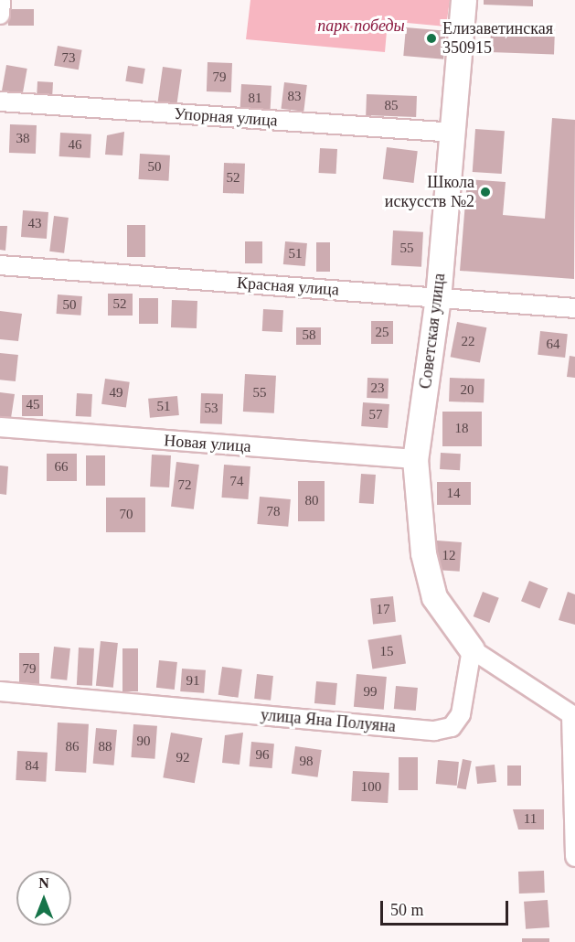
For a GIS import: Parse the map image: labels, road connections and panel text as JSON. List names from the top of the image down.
{
  "streets": {
    "street": [
      "Упорная улица",
      "Красная улица",
      "Советская улица",
      "Новая улица",
      "улица Яна Полуяна"
    ]
  },
  "crossings": [
    ["Упорная улица", "Советская улица"],
    ["Красная улица", "Советская улица"],
    ["Советская улица", "Новая улица"],
    ["Советская улица", "улица Яна Полуяна"]
  ],
  "parks": ["парк победы"],
  "places": ["Елизаветинская 350915", "Школа искусств №2"],
  "house_numbers": [
    "73",
    "79",
    "83",
    "81",
    "85",
    "38",
    "46",
    "50",
    "52",
    "43",
    "55",
    "51",
    "52",
    "50",
    "25",
    "58",
    "22",
    "64",
    "23",
    "20",
    "49",
    "55",
    "45",
    "51",
    "53",
    "57",
    "18",
    "66",
    "74",
    "72",
    "14",
    "80",
    "78",
    "70",
    "12",
    "17",
    "15",
    "79",
    "91",
    "99",
    "90",
    "86",
    "88",
    "96",
    "92",
    "98",
    "84",
    "100",
    "11"
  ],
  "scale_bar": "50 m",
  "north": "top"
}
